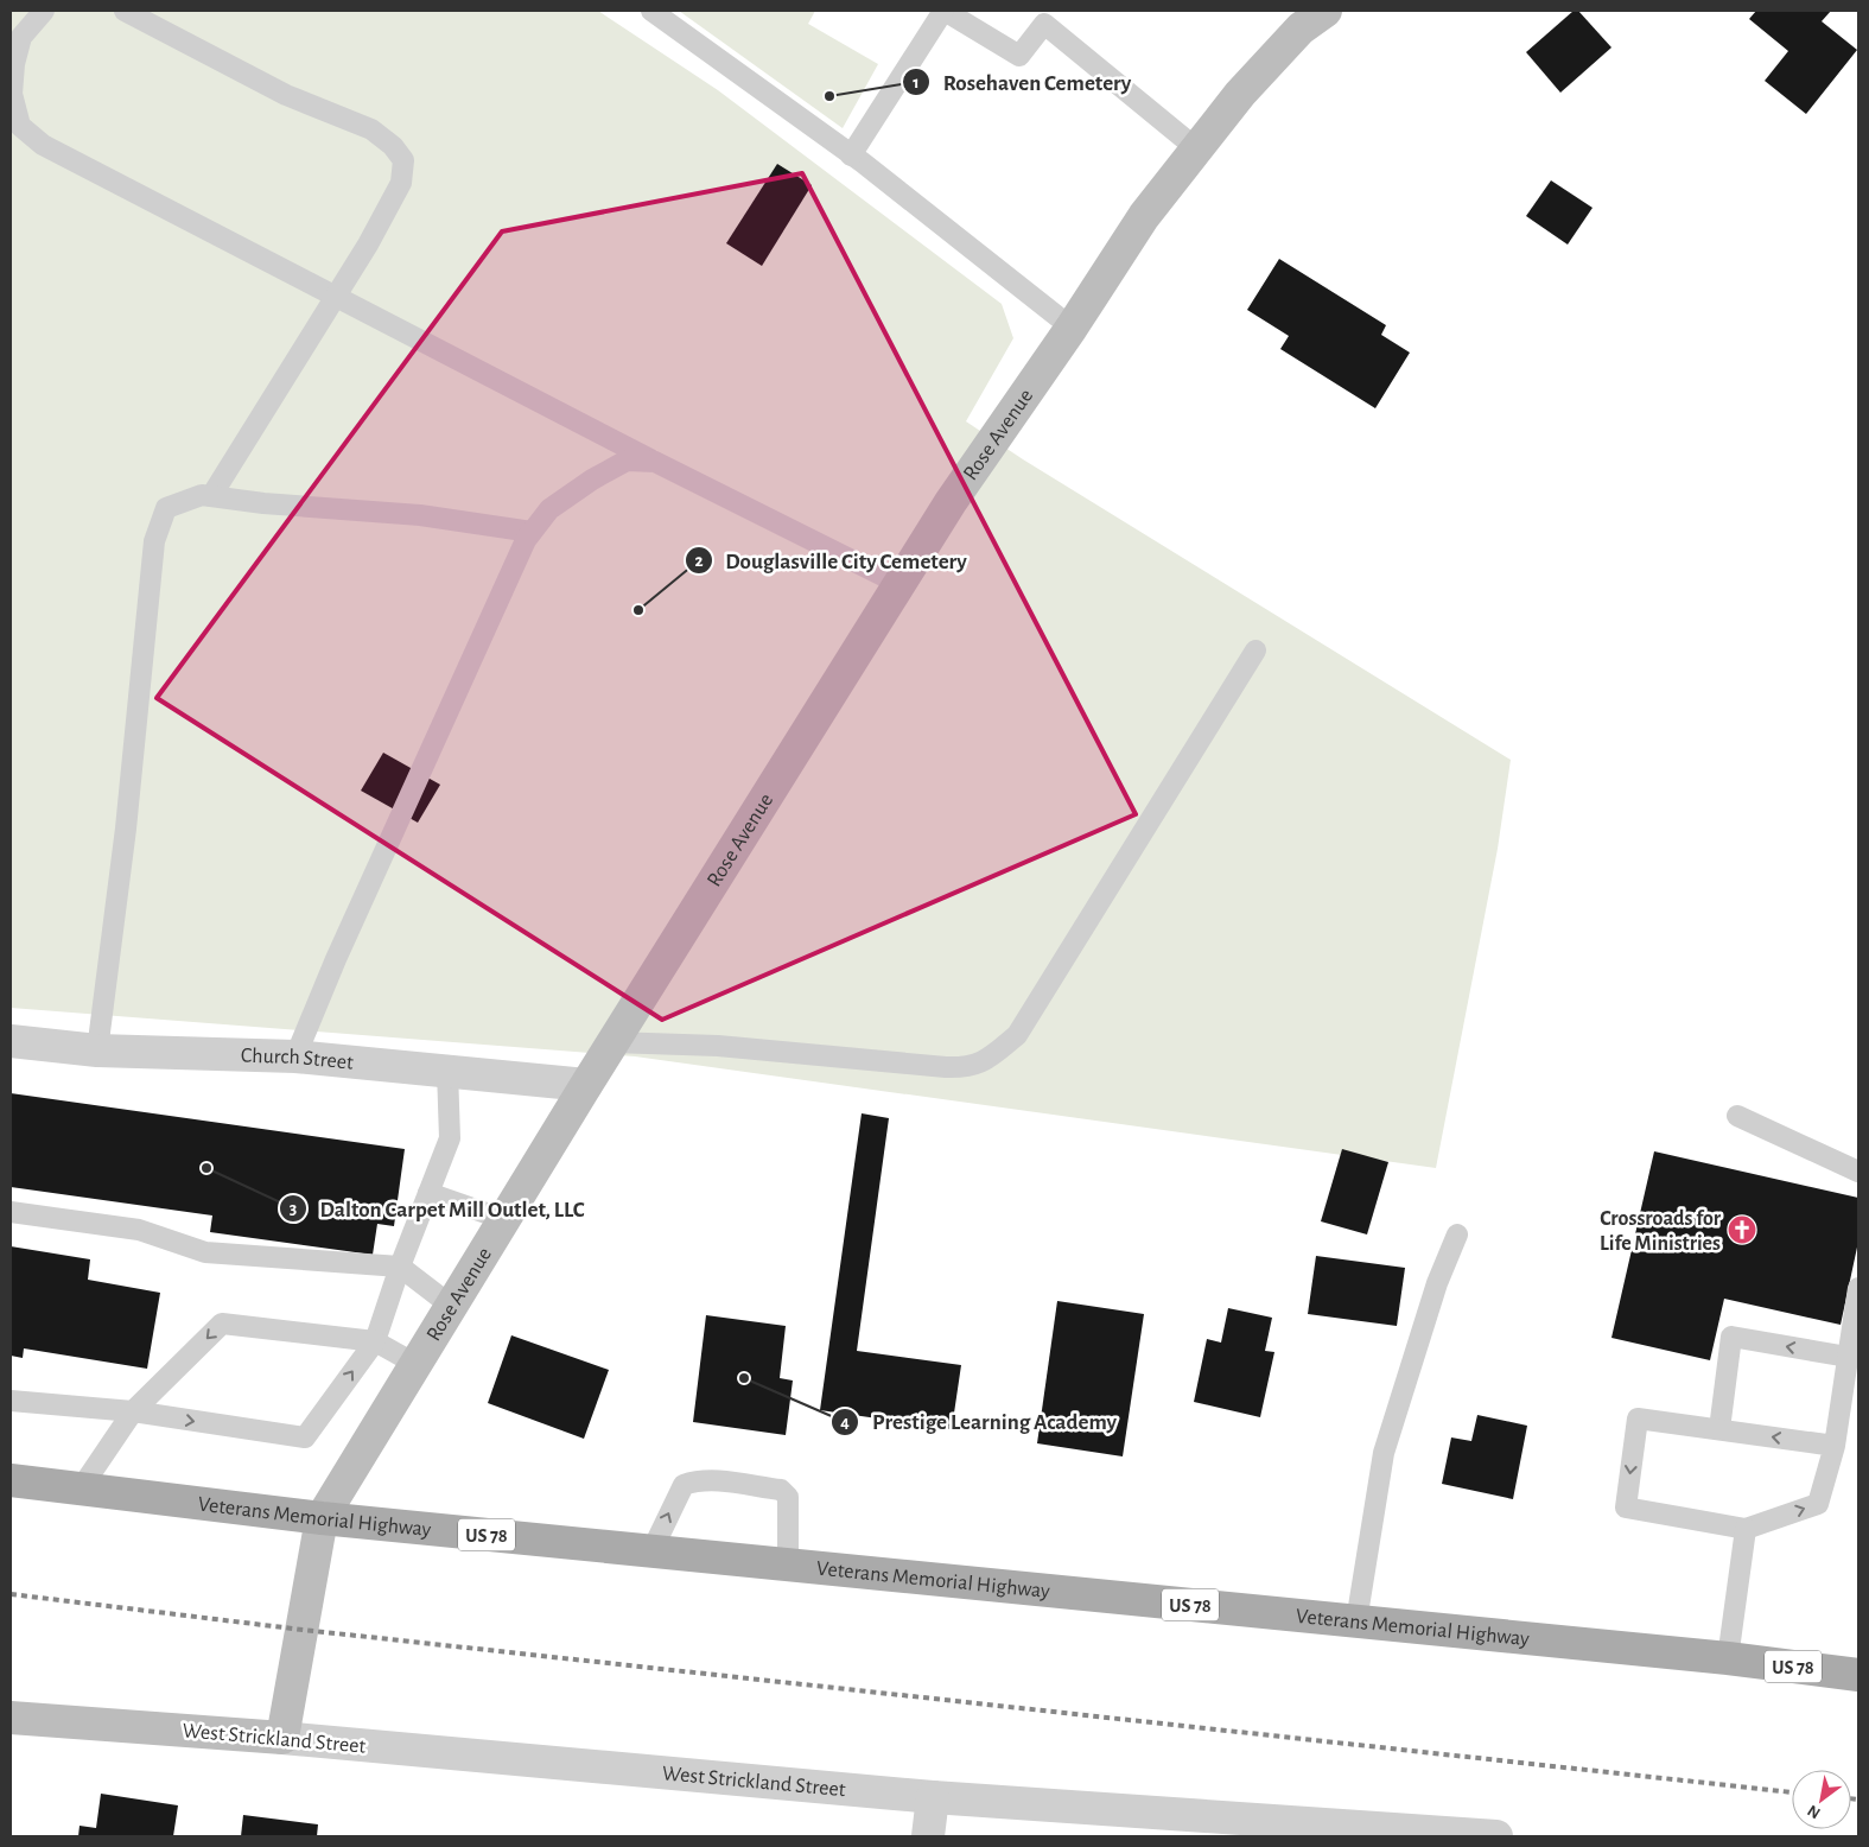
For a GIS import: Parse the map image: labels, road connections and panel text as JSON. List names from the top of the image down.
{
  "streets": {
    "main road": ["Veterans Memorial Highway", "US 78"],
    "street": ["Rose Avenue", "Church Street", "West Strickland Street"]
  },
  "crossings": [
    ["Rose Avenue", "Church Street"],
    ["Rose Avenue", "Veterans Memorial Highway"],
    ["Rose Avenue", "West Strickland Street"]
  ],
  "places": {
    "other": [
      "Rosehaven Cemetery",
      "Douglasville City Cemetery",
      "Dalton Carpet Mill Outlet, LLC",
      "Prestige Learning Academy"
    ],
    "church": ["Crossroads for Life Ministries"]
  },
  "north": "bottom left"
}
